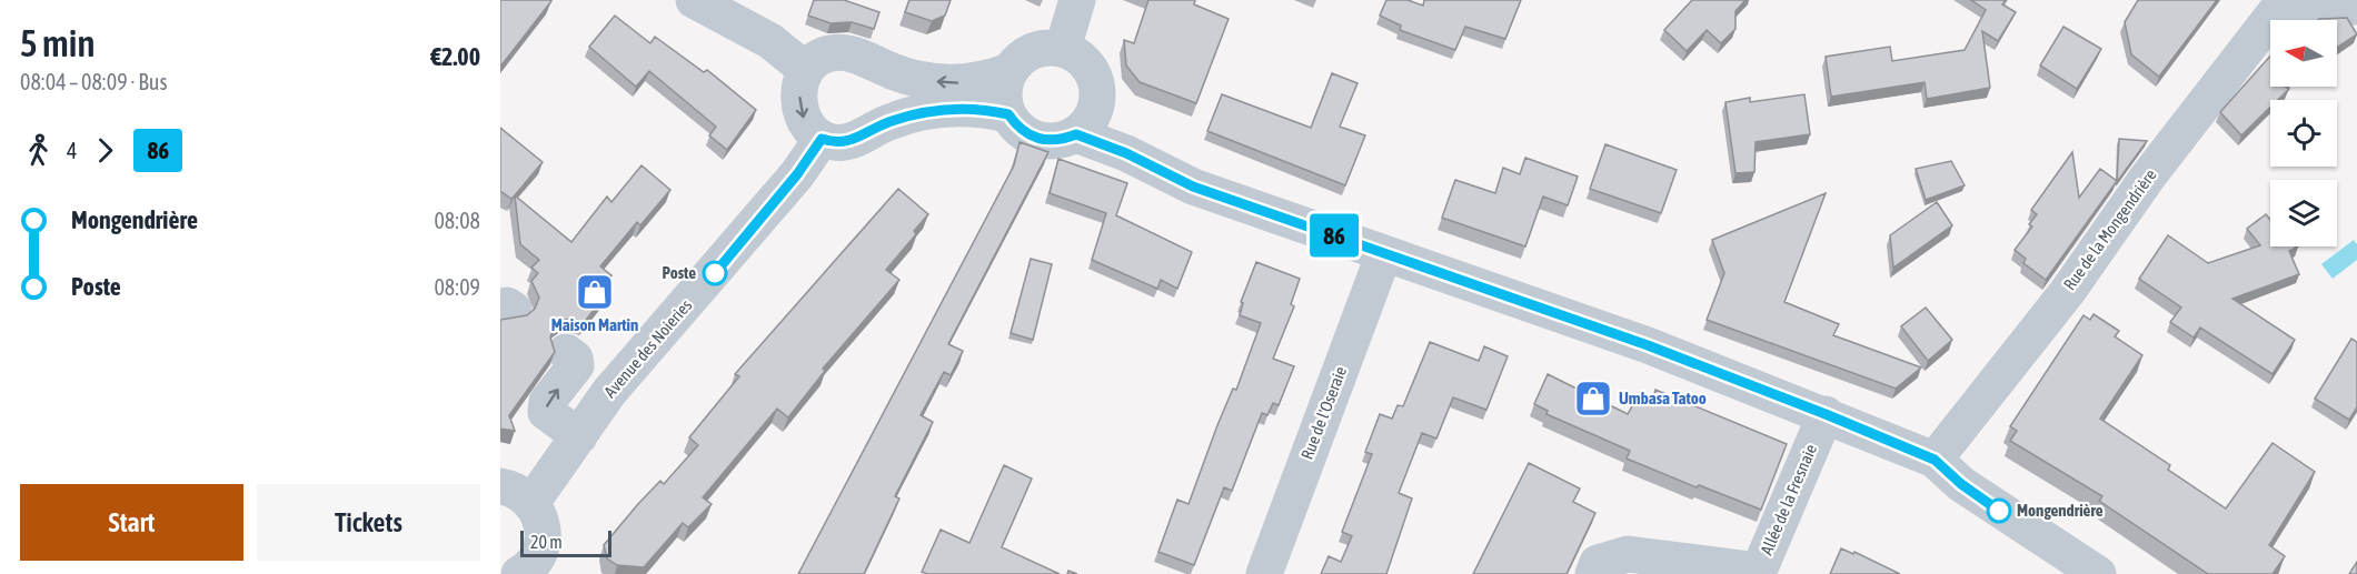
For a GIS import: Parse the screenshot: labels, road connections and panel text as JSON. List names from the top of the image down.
{
  "streets": {
    "street": [
      "Rue de la Mongendrière",
      "Avenue des Noieries",
      "Rue de l'Oseraie",
      "Allée de la Fresnaie"
    ]
  },
  "places": {
    "other": ["Poste", "Mongendrière"],
    "shop": ["Maison Martin", "Umbasa Tatoo"]
  },
  "lines": ["bus line 86"],
  "scale_bar": "20 m",
  "north": "left",
  "page": {
    "heading": ["5 min", "08:04 – 08:09 · Bus", "€2.00"],
    "on_map": "86",
    "legs": ["4", "86"],
    "list": [
      {
        "name": "Mongendrière",
        "value": "08:08"
      },
      {
        "name": "Poste",
        "value": "08:09"
      }
    ],
    "buttons": ["Start", "Tickets"],
    "scale": "20 m"
  }
}
